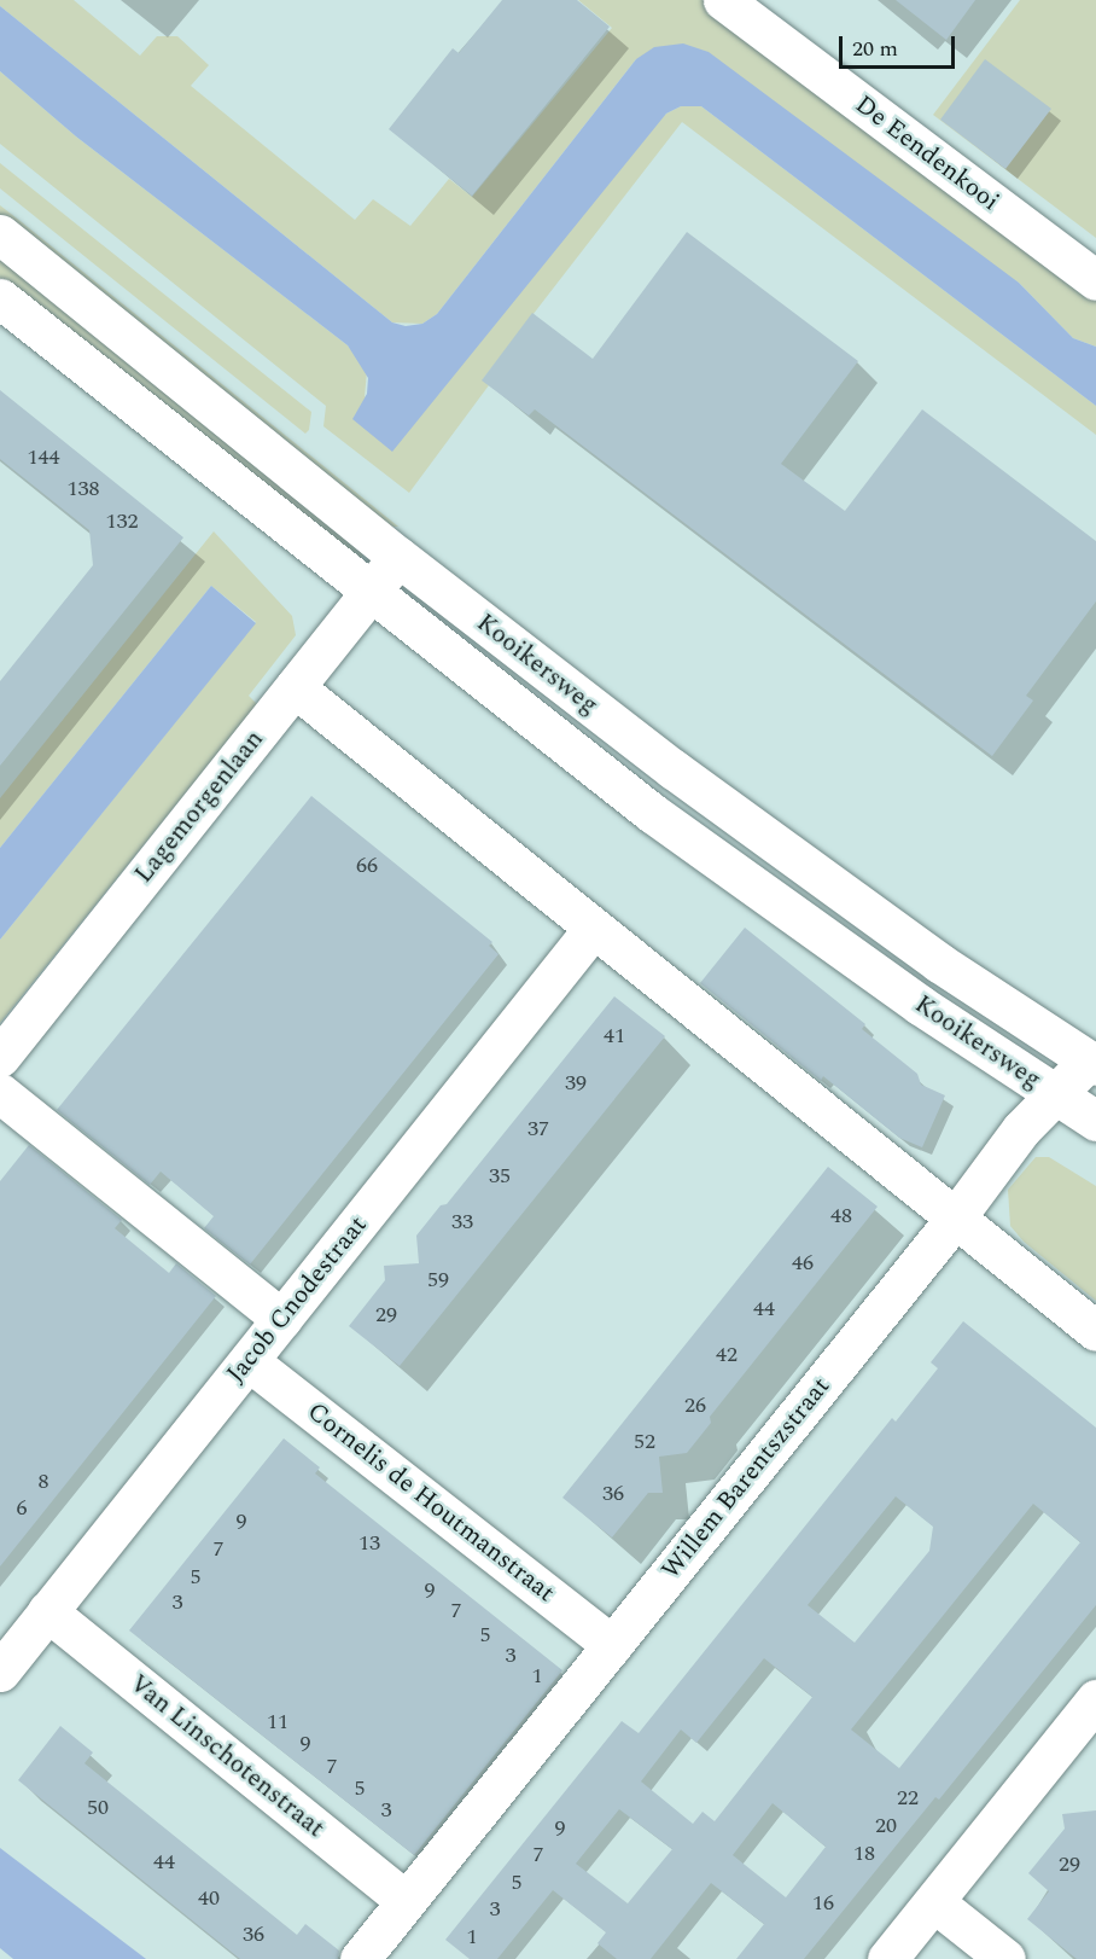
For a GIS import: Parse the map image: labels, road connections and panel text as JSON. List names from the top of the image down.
{
  "streets": {
    "street": [
      "De Eendenkooi",
      "Kooikersweg",
      "Lagemorgenlaan",
      "Jacob Cnodestraat",
      "Willem Barentszstraat",
      "Cornelis de Houtmanstraat",
      "Van Linschotenstraat"
    ]
  },
  "crossings": [
    ["Kooikersweg", "Lagemorgenlaan"],
    ["Kooikersweg", "Willem Barentszstraat"],
    ["Jacob Cnodestraat", "Cornelis de Houtmanstraat"],
    ["Jacob Cnodestraat", "Van Linschotenstraat"],
    ["Willem Barentszstraat", "Cornelis de Houtmanstraat"],
    ["Willem Barentszstraat", "Van Linschotenstraat"]
  ],
  "house_numbers": [
    "144",
    "138",
    "132",
    "66",
    "41",
    "39",
    "37",
    "35",
    "48",
    "33",
    "46",
    "59",
    "44",
    "29",
    "42",
    "26",
    "52",
    "8",
    "36",
    "6",
    "9",
    "13",
    "7",
    "5",
    "9",
    "3",
    "7",
    "5",
    "3",
    "1",
    "11",
    "9",
    "7",
    "5",
    "22",
    "50",
    "3",
    "20",
    "9",
    "18",
    "7",
    "44",
    "29",
    "5",
    "40",
    "16",
    "3",
    "36",
    "1"
  ],
  "scale_bar": "20 m"
}
